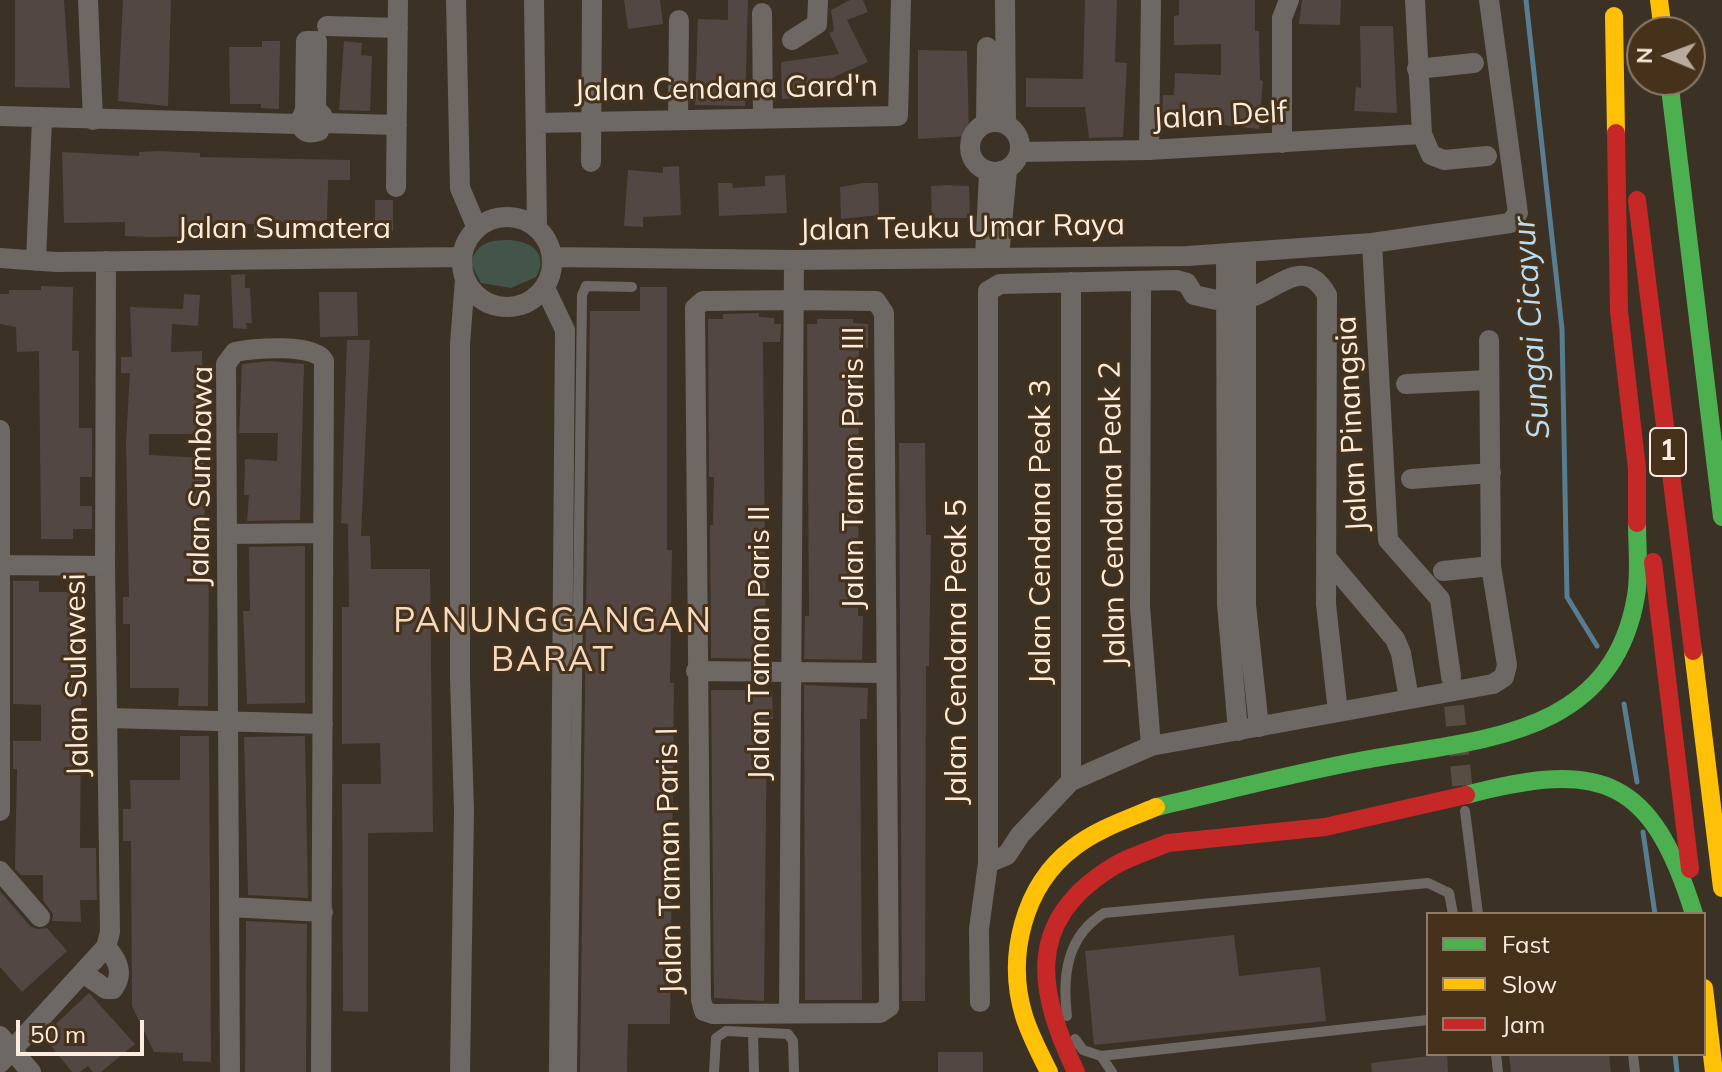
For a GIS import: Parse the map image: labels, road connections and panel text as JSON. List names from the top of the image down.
{
  "streets": {
    "main road": ["1"],
    "street": [
      "Jalan Cendana Gard'n",
      "Jalan Delf",
      "Jalan Teuku Umar Raya",
      "Jalan Sumatera",
      "Jalan Pinangsia",
      "Jalan Taman Paris III",
      "Jalan Sumbawa",
      "Jalan Cendana Peak 2",
      "Jalan Cendana Peak 3",
      "Jalan Taman Paris II",
      "Jalan Cendana Peak 5",
      "Jalan Sulawesi",
      "Jalan Taman Paris I"
    ]
  },
  "crossings": [
    ["Jalan Teuku Umar Raya", "Jalan Sumatera"],
    ["Jalan Teuku Umar Raya", "Jalan Pinangsia"],
    ["Jalan Teuku Umar Raya", "Jalan Taman Paris II"],
    ["Jalan Sumatera", "Jalan Sulawesi"],
    ["Jalan Taman Paris III", "Jalan Taman Paris II"],
    ["Jalan Taman Paris III", "Jalan Taman Paris I"],
    ["Jalan Cendana Peak 3", "Jalan Cendana Peak 5"],
    ["Jalan Taman Paris II", "Jalan Taman Paris I"]
  ],
  "districts": ["PANUNGGANGAN BARAT"],
  "water": ["Sungai Cicayur"],
  "legend": ["Fast", "Slow", "Jam"],
  "scale_bar": "50 m",
  "north": "left"
}
